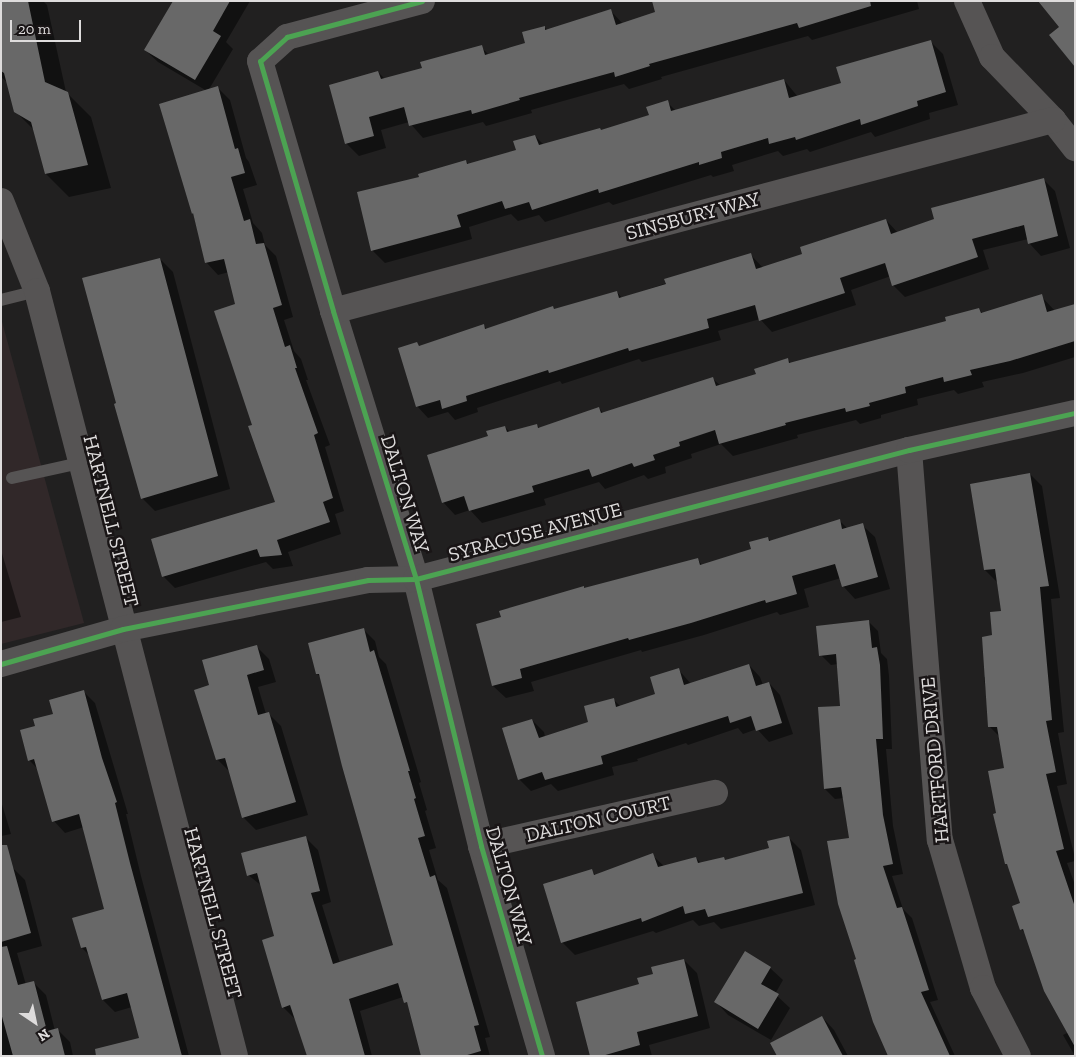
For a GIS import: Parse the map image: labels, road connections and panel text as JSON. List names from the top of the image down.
{
  "streets": {
    "street": [
      "SINSBURY WAY",
      "DALTON WAY",
      "HARTNELL STREET",
      "SYRACUSE AVENUE",
      "HARTFORD DRIVE",
      "DALTON COURT"
    ]
  },
  "crossings": [
    ["SINSBURY WAY", "DALTON WAY"],
    ["DALTON WAY", "SYRACUSE AVENUE"],
    ["DALTON WAY", "DALTON COURT"],
    ["HARTNELL STREET", "SYRACUSE AVENUE"],
    ["SYRACUSE AVENUE", "HARTFORD DRIVE"]
  ],
  "scale_bar": "20 m",
  "north": "bottom right"
}
